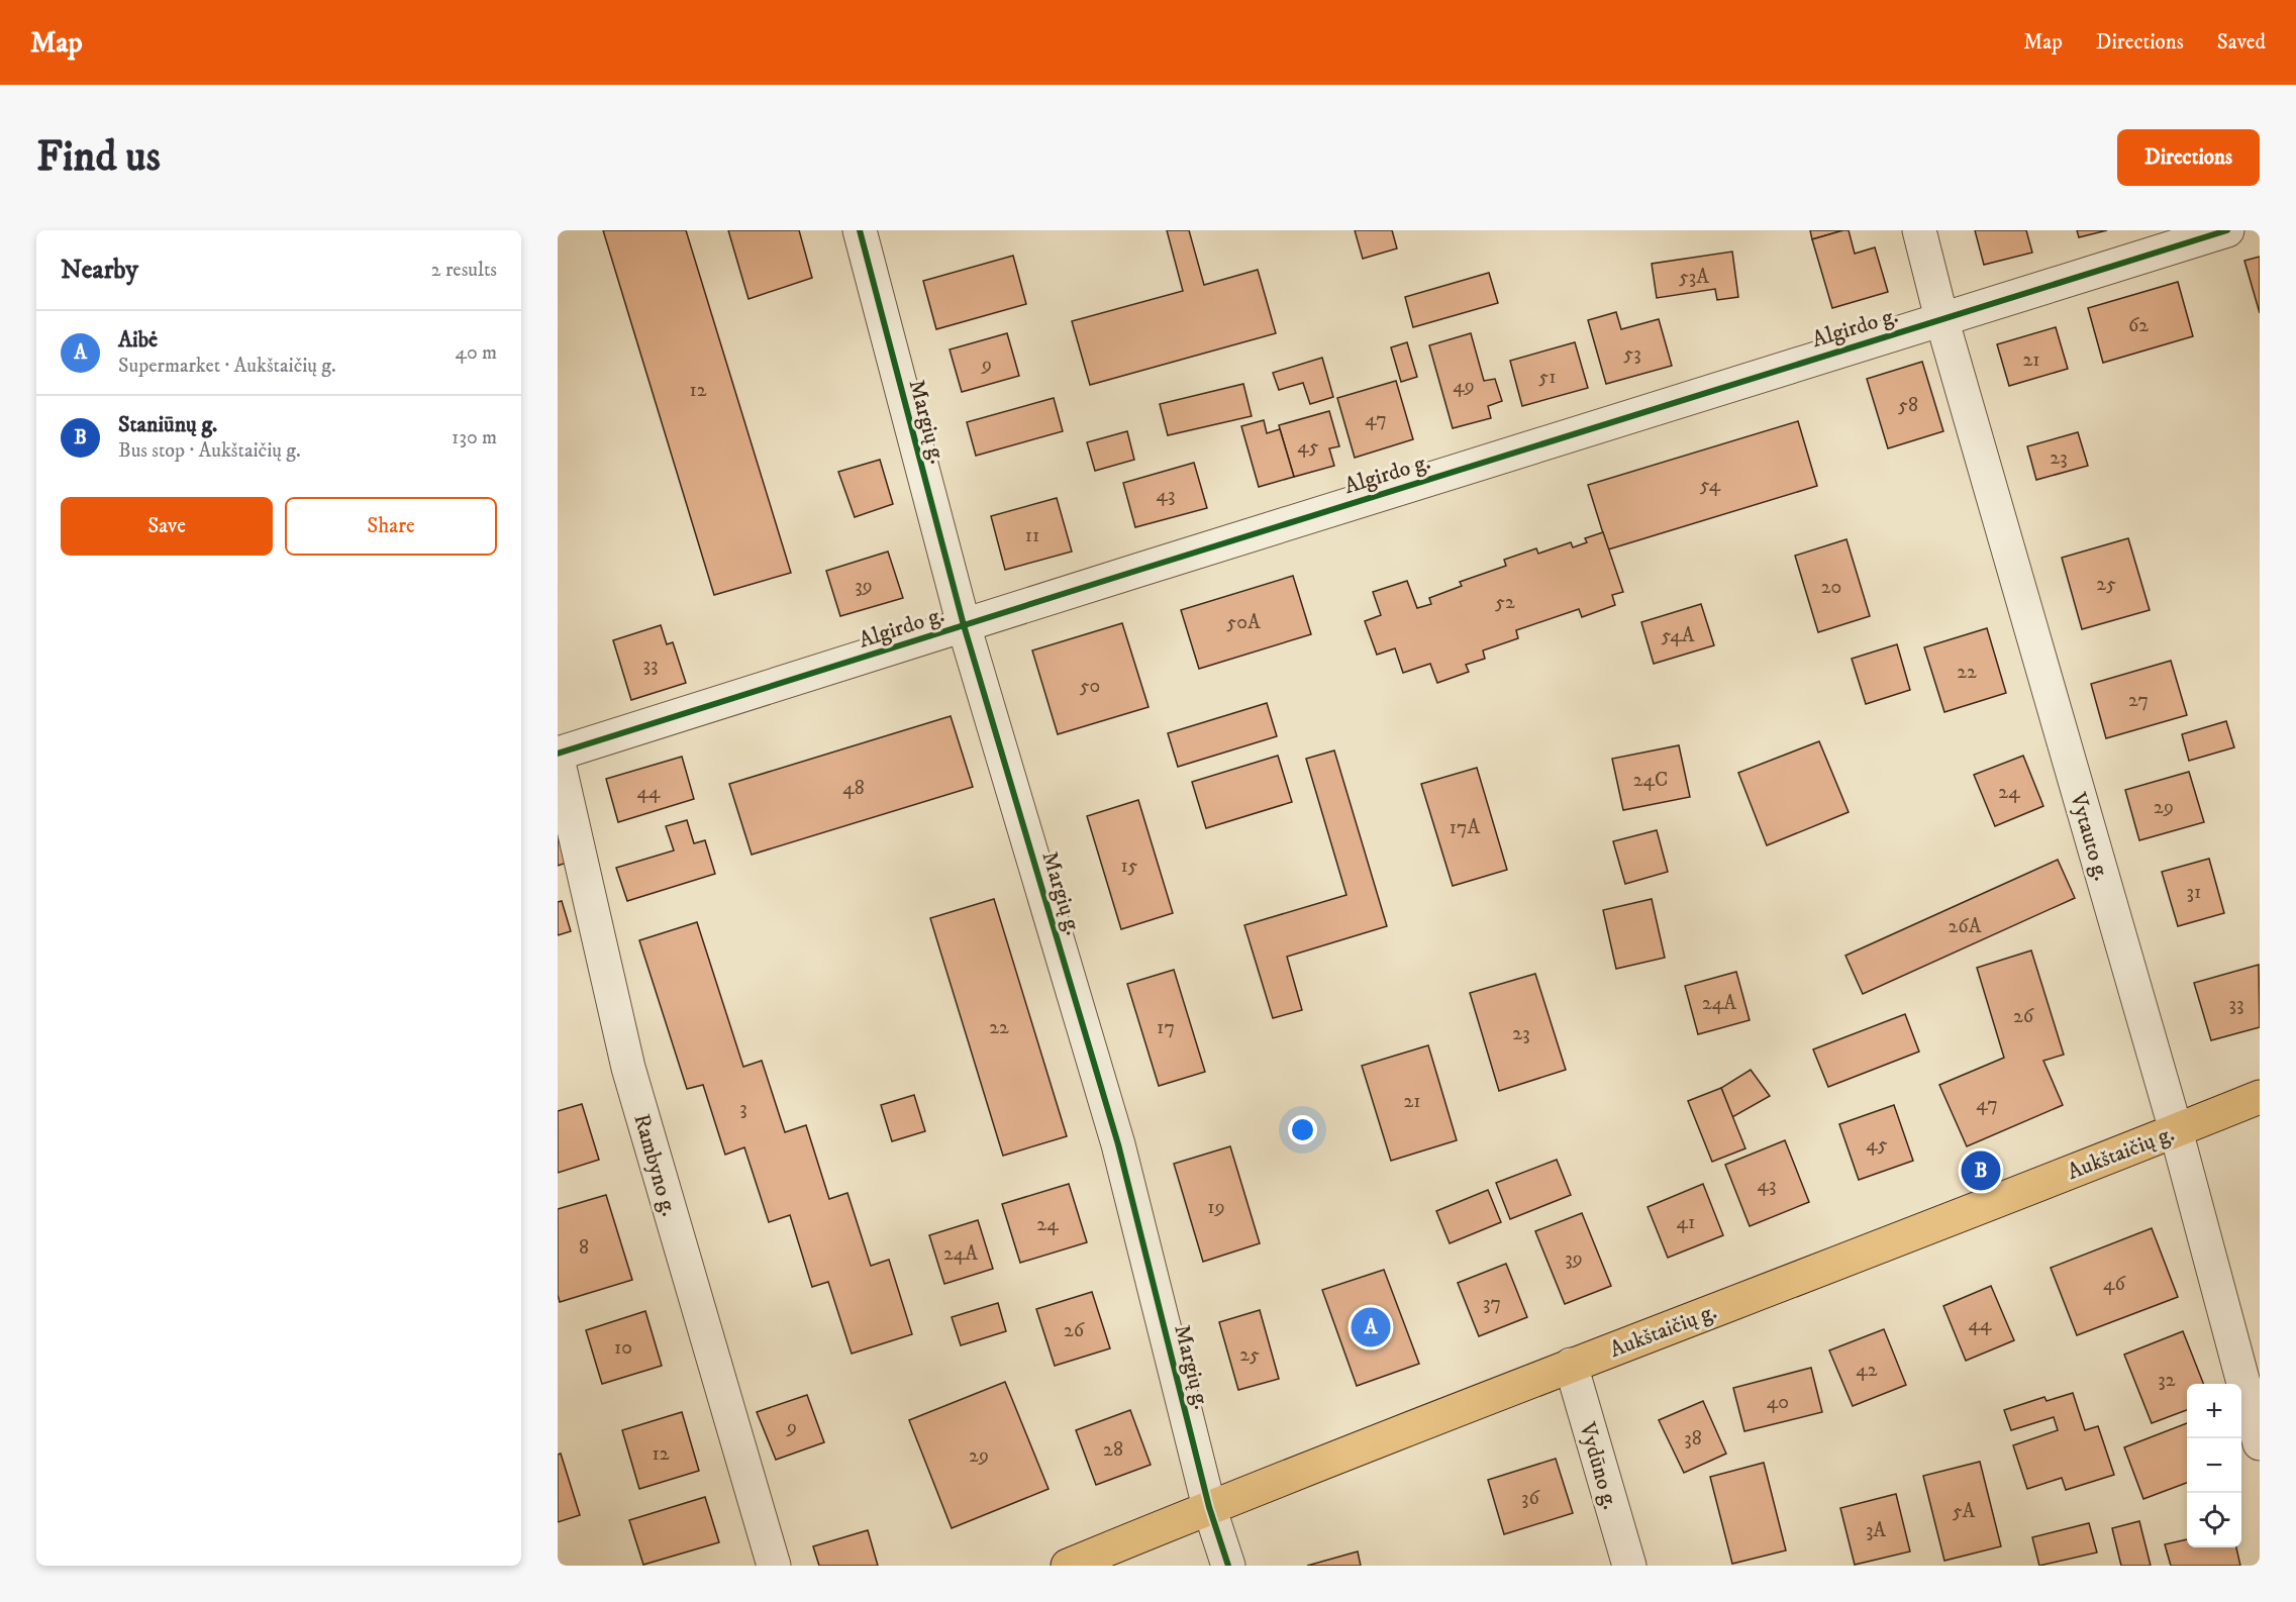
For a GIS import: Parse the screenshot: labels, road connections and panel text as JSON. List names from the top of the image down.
{
  "streets": {
    "main road": ["Aukštaičių g."],
    "street": [
      "Algirdo g.",
      "Margių g.",
      "Vytauto g.",
      "Rambyno g.",
      "Vydūno g."
    ]
  },
  "crossings": [
    ["Algirdo g.", "Margių g."],
    ["Algirdo g.", "Vytauto g."],
    ["Margių g.", "Aukštaičių g."],
    ["Vytauto g.", "Aukštaičių g."],
    ["Aukštaičių g.", "Vydūno g."]
  ],
  "house_numbers": [
    "53A",
    "62",
    "53",
    "21",
    "9",
    "51",
    "49",
    "12",
    "58",
    "47",
    "45",
    "23",
    "54",
    "43",
    "11",
    "25",
    "39",
    "20",
    "52",
    "50A",
    "54A",
    "33",
    "22",
    "50",
    "27",
    "24C",
    "48",
    "44",
    "24",
    "29",
    "17A",
    "15",
    "31",
    "26A",
    "24A",
    "33",
    "26",
    "22",
    "17",
    "23",
    "21",
    "47",
    "3",
    "45",
    "43",
    "19",
    "41",
    "24",
    "8",
    "24A",
    "39",
    "46",
    "37",
    "44",
    "26",
    "10",
    "25",
    "42",
    "32",
    "40",
    "9",
    "38",
    "28",
    "12",
    "29",
    "36",
    "5A",
    "3A"
  ],
  "page": {
    "header": "Map",
    "nav": ["Map", "Directions", "Saved"],
    "buttons": [
      "Directions",
      ["Save", "Share"]
    ],
    "title": "Find us",
    "heading": ["Nearby", "2 results"],
    "list": [
      {
        "mark": "A",
        "name": "Aibė",
        "note": "Supermarket · Aukštaičių g.",
        "value": "40 m"
      },
      {
        "mark": "B",
        "name": "Staniūnų g.",
        "note": "Bus stop · Aukštaičių g.",
        "value": "130 m"
      }
    ],
    "pins": ["B", "A"],
    "map_buttons": ["+", "−"]
  }
}
